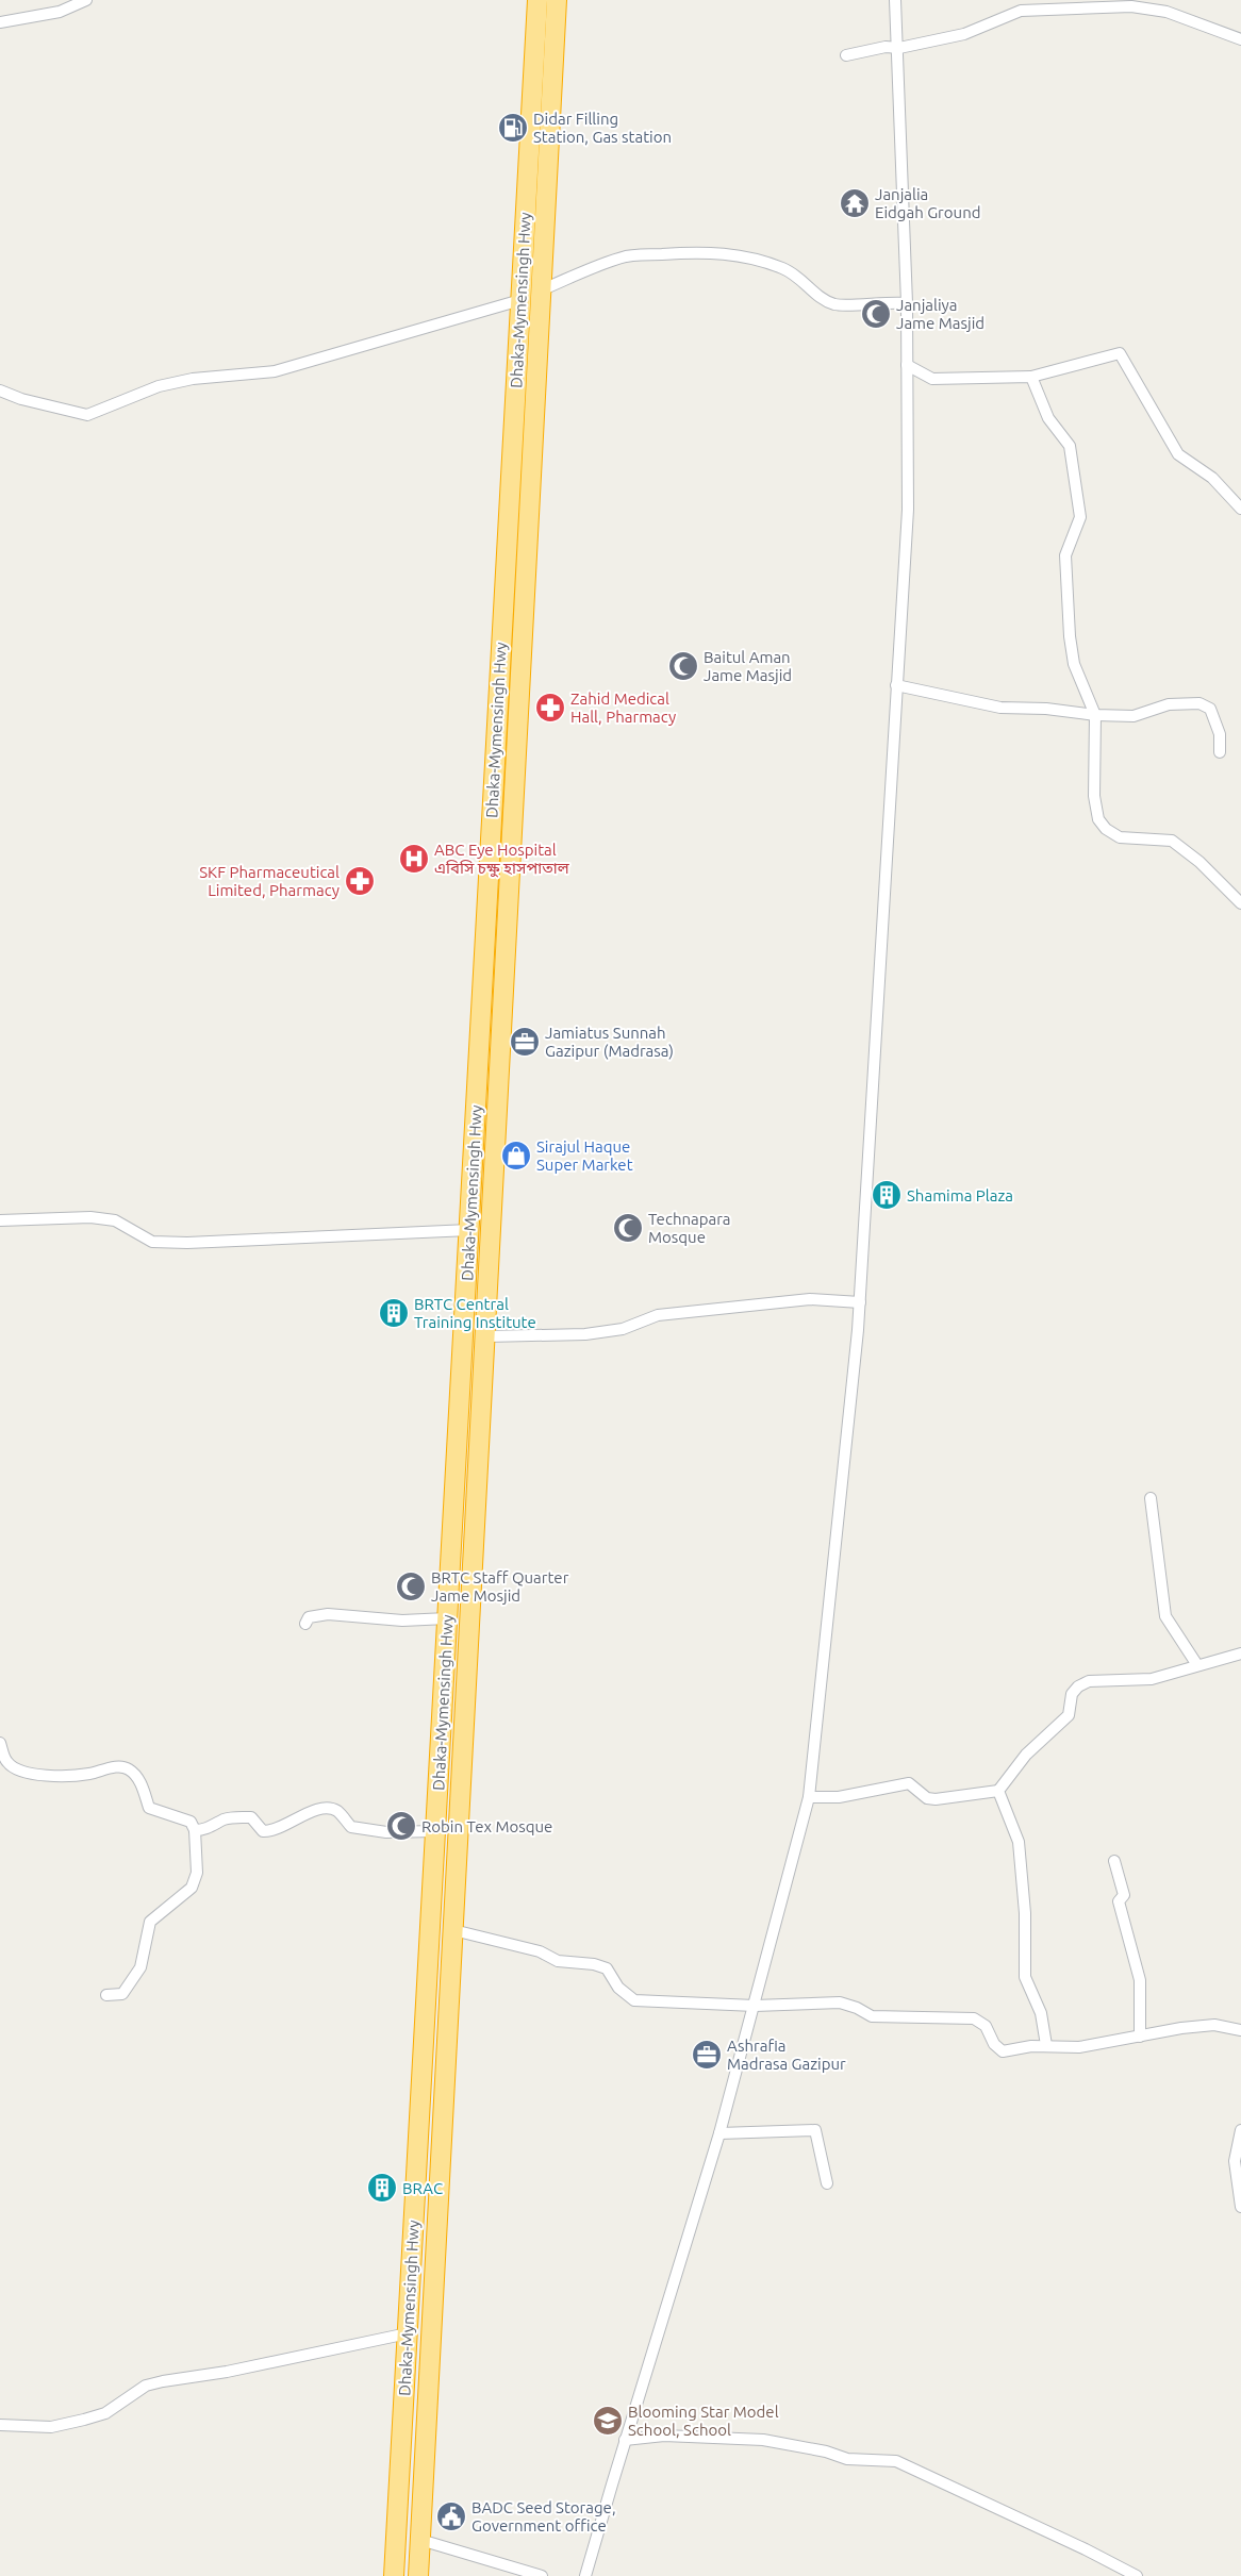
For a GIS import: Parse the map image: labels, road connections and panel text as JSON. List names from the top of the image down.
{
  "streets": {
    "highway": ["Dhaka-Mymensingh Hwy"]
  },
  "places": {
    "fuel station": ["Didar Filling Station, Gas station"],
    "temple": ["Janjalia Eidgah Ground"],
    "mosque": [
      "Janjaliya Jame Masjid",
      "Baitul Aman Jame Masjid",
      "Technapara Mosque",
      "BRTC Staff Quarter Jame Mosjid",
      "Robin Tex Mosque"
    ],
    "pharmacy": ["Zahid Medical Hall, Pharmacy", "SKF Pharmaceutical Limited, Pharmacy"],
    "hospital": ["ABC Eye Hospital এবিসি চক্ষু হাসপাতাল"],
    "office": ["Jamiatus Sunnah Gazipur (Madrasa)", "Ashrafia Madrasa Gazipur"],
    "shop": ["Sirajul Haque Super Market"],
    "building": ["Shamima Plaza", "BRTC Central Training Institute", "BRAC"],
    "school or university": ["Blooming Star Model School, School"],
    "public building": ["BADC Seed Storage, Government office"]
  }
}
